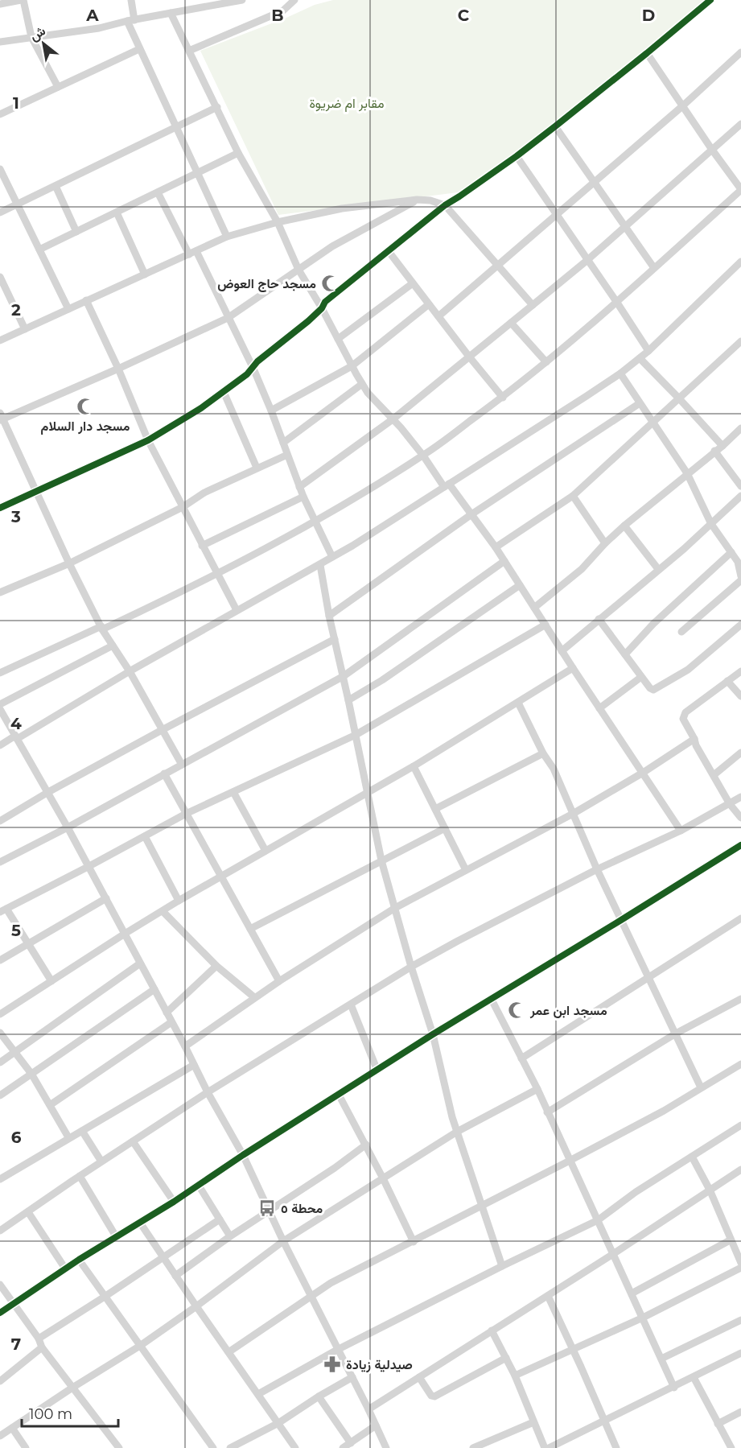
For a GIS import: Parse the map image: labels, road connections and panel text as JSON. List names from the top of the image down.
{
  "parks": ["مقابر ام ضريوة"],
  "places": {
    "mosque": ["مسجد حاج العوض", "مسجد دار السلام", "مسجد ابن عمر"],
    "bus stop": ["محطة ٥"],
    "pharmacy": ["صيدلية زيادة"]
  },
  "scale_bar": "100 m",
  "north": "top left",
  "grid": {
    "columns": [
      "A",
      "B",
      "C",
      "D"
    ],
    "rows": [
      "1",
      "2",
      "3",
      "4",
      "5",
      "6",
      "7"
    ]
  }
}
